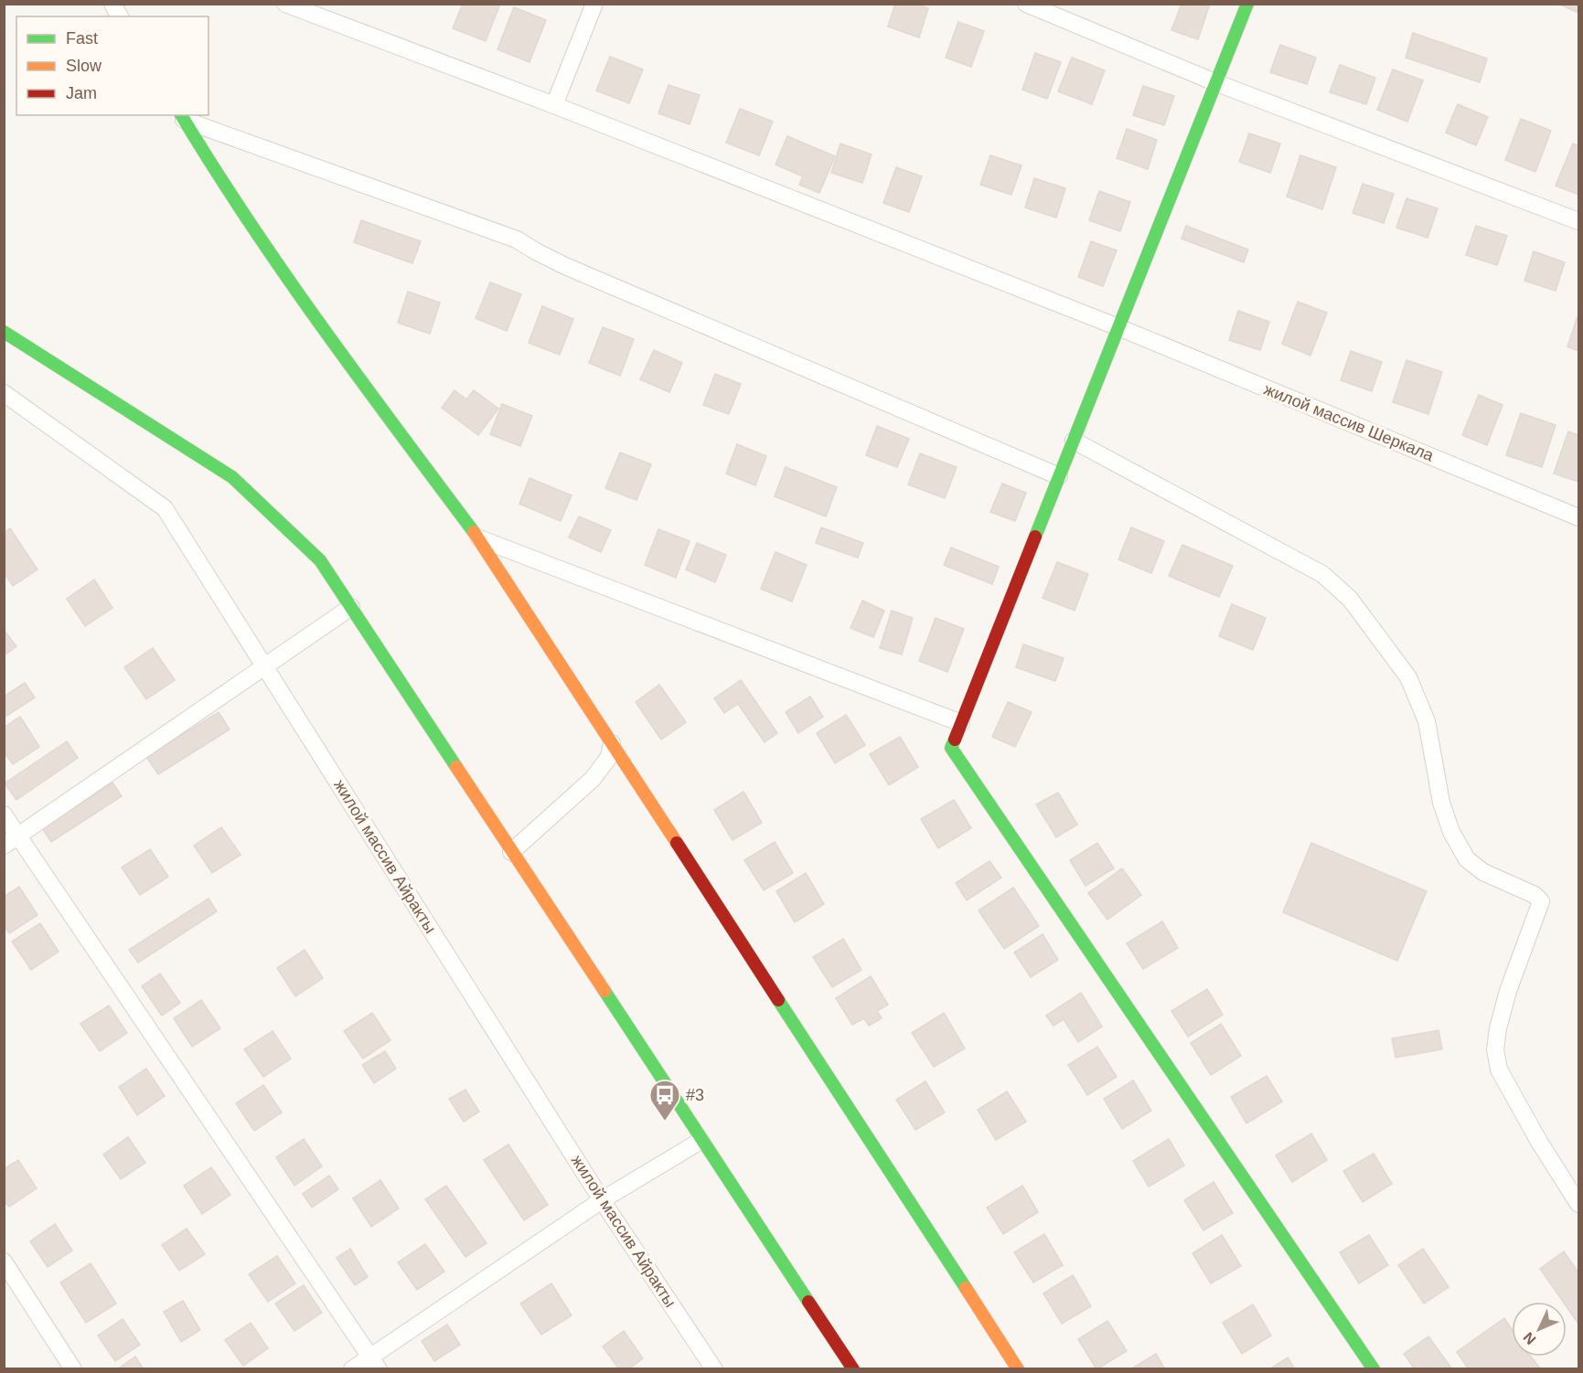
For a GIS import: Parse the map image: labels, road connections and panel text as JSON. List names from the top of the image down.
{
  "streets": {
    "street": ["жилой массив Шеркала", "жилой массив Айракты"]
  },
  "places": {
    "bus stop": ["#3"]
  },
  "legend": ["Fast", "Slow", "Jam"],
  "north": "bottom left"
}
